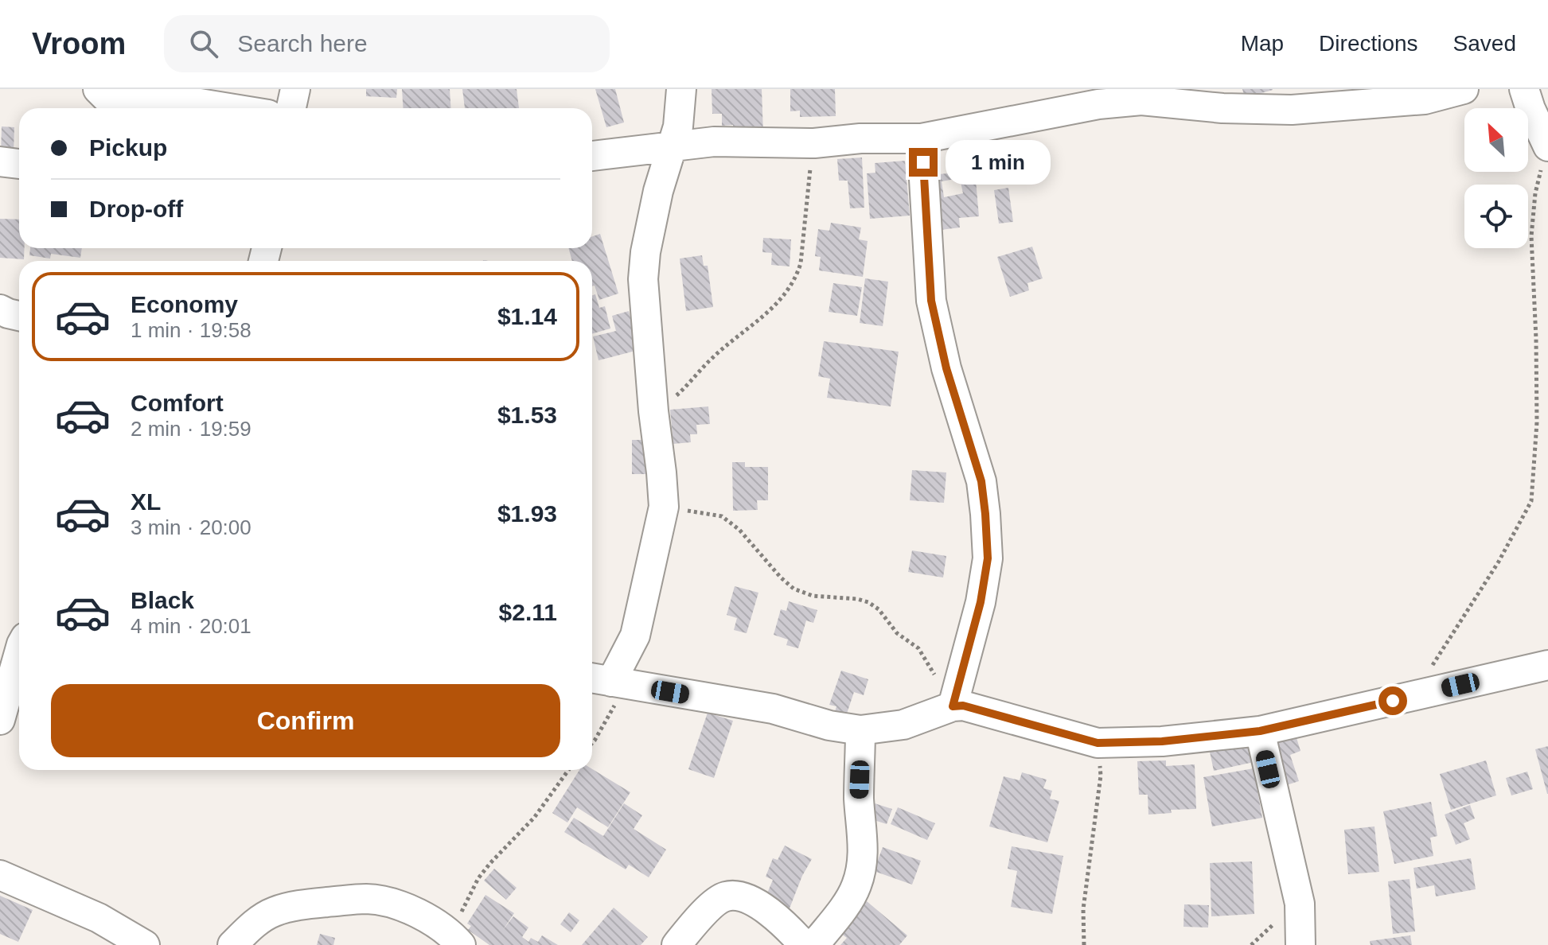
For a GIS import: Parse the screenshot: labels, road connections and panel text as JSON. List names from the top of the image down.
{
  "north": "top left",
  "page": {
    "header": "Vroom",
    "search": "Search here",
    "nav": ["Map", "Directions", "Saved"],
    "banner": ["Pickup", "Drop-off"],
    "bubble": "1 min",
    "list": [
      {
        "name": "Economy",
        "note": "1 min · 19:58",
        "value": "$1.14"
      },
      {
        "name": "Comfort",
        "note": "2 min · 19:59",
        "value": "$1.53"
      },
      {
        "name": "XL",
        "note": "3 min · 20:00",
        "value": "$1.93"
      },
      {
        "name": "Black",
        "note": "4 min · 20:01",
        "value": "$2.11"
      }
    ],
    "buttons": "Confirm"
  }
}
